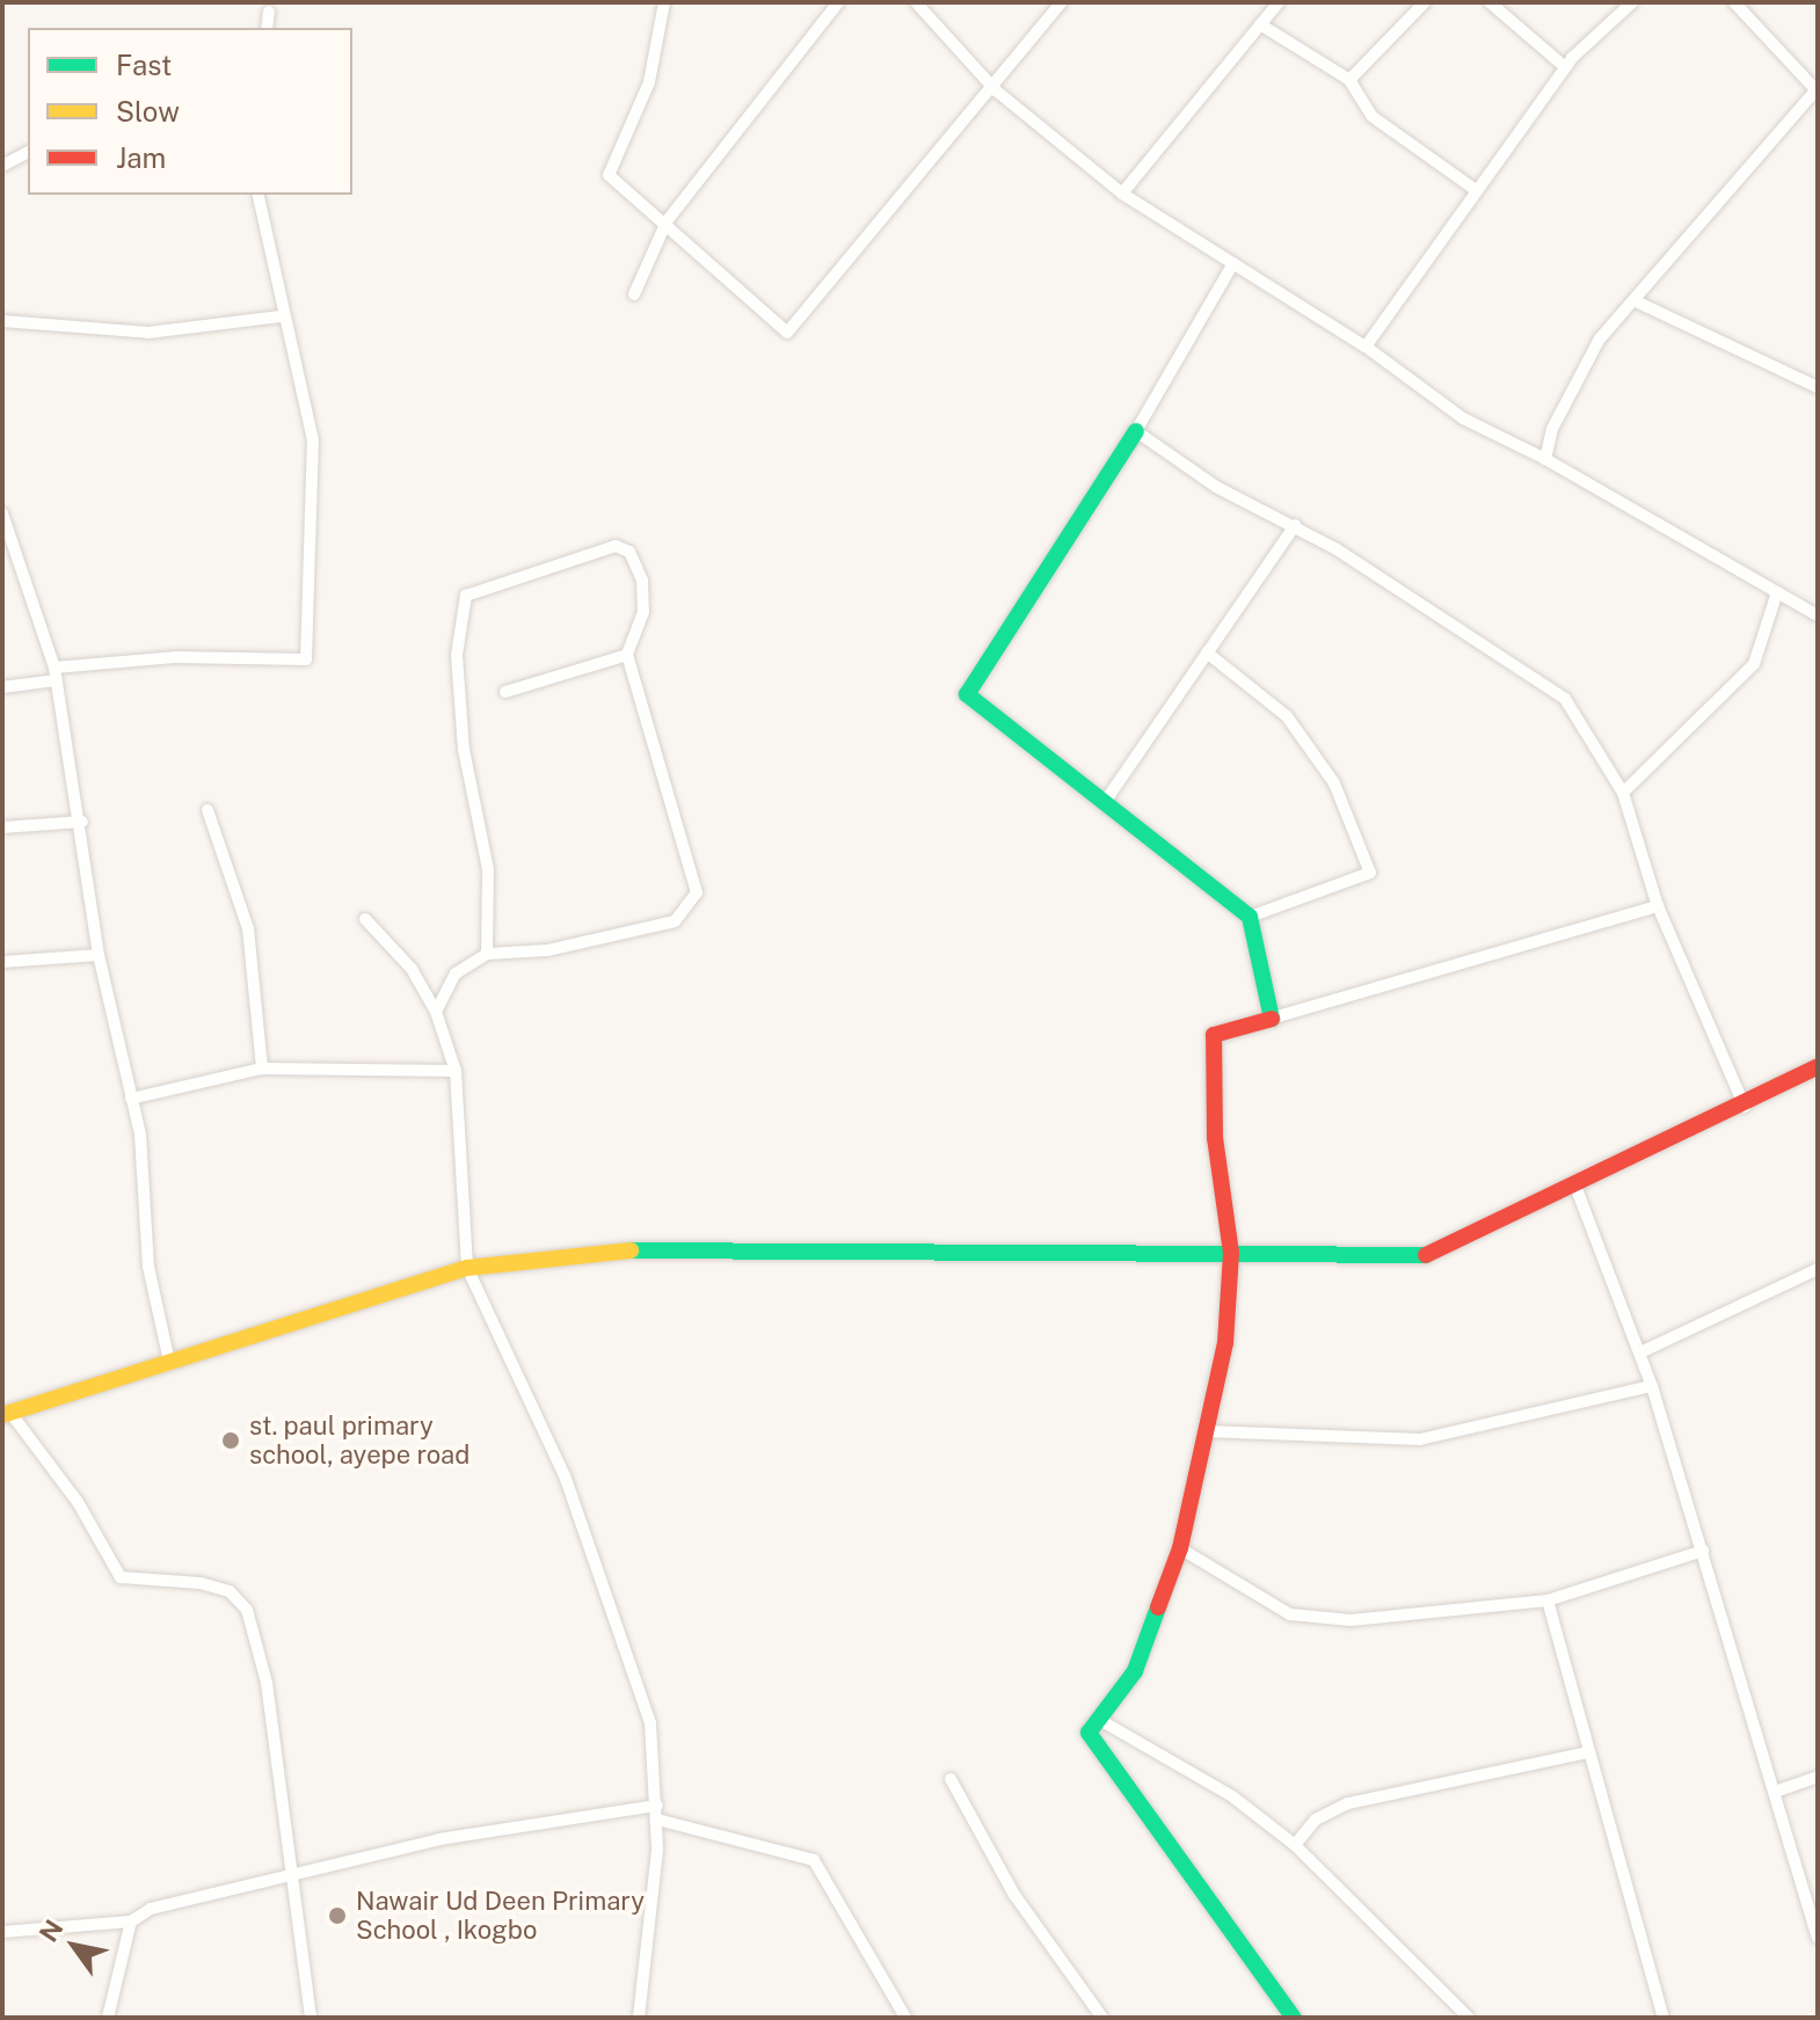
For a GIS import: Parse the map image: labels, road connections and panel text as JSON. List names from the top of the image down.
{
  "places": ["st. paul primary school, ayepe road", "Nawair Ud Deen Primary School , Ikogbo"],
  "legend": ["Fast", "Slow", "Jam"],
  "north": "top left"
}
